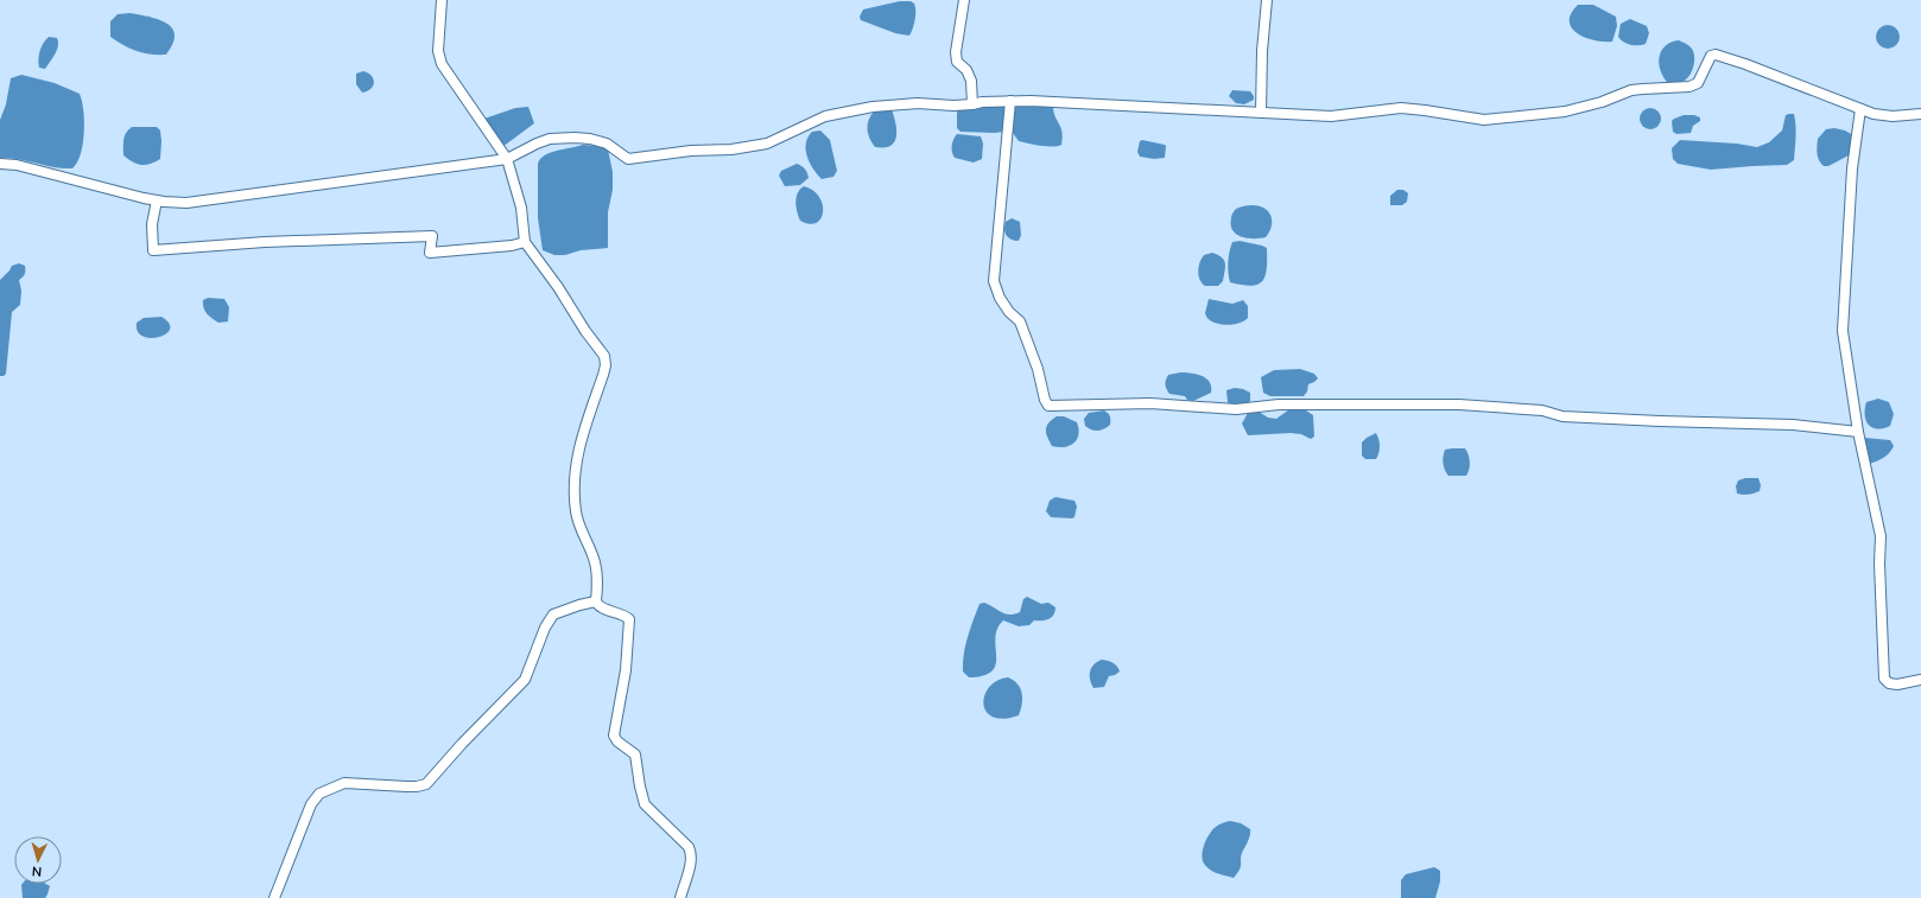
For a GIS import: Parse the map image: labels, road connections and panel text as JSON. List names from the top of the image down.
{
  "north": "bottom"
}
